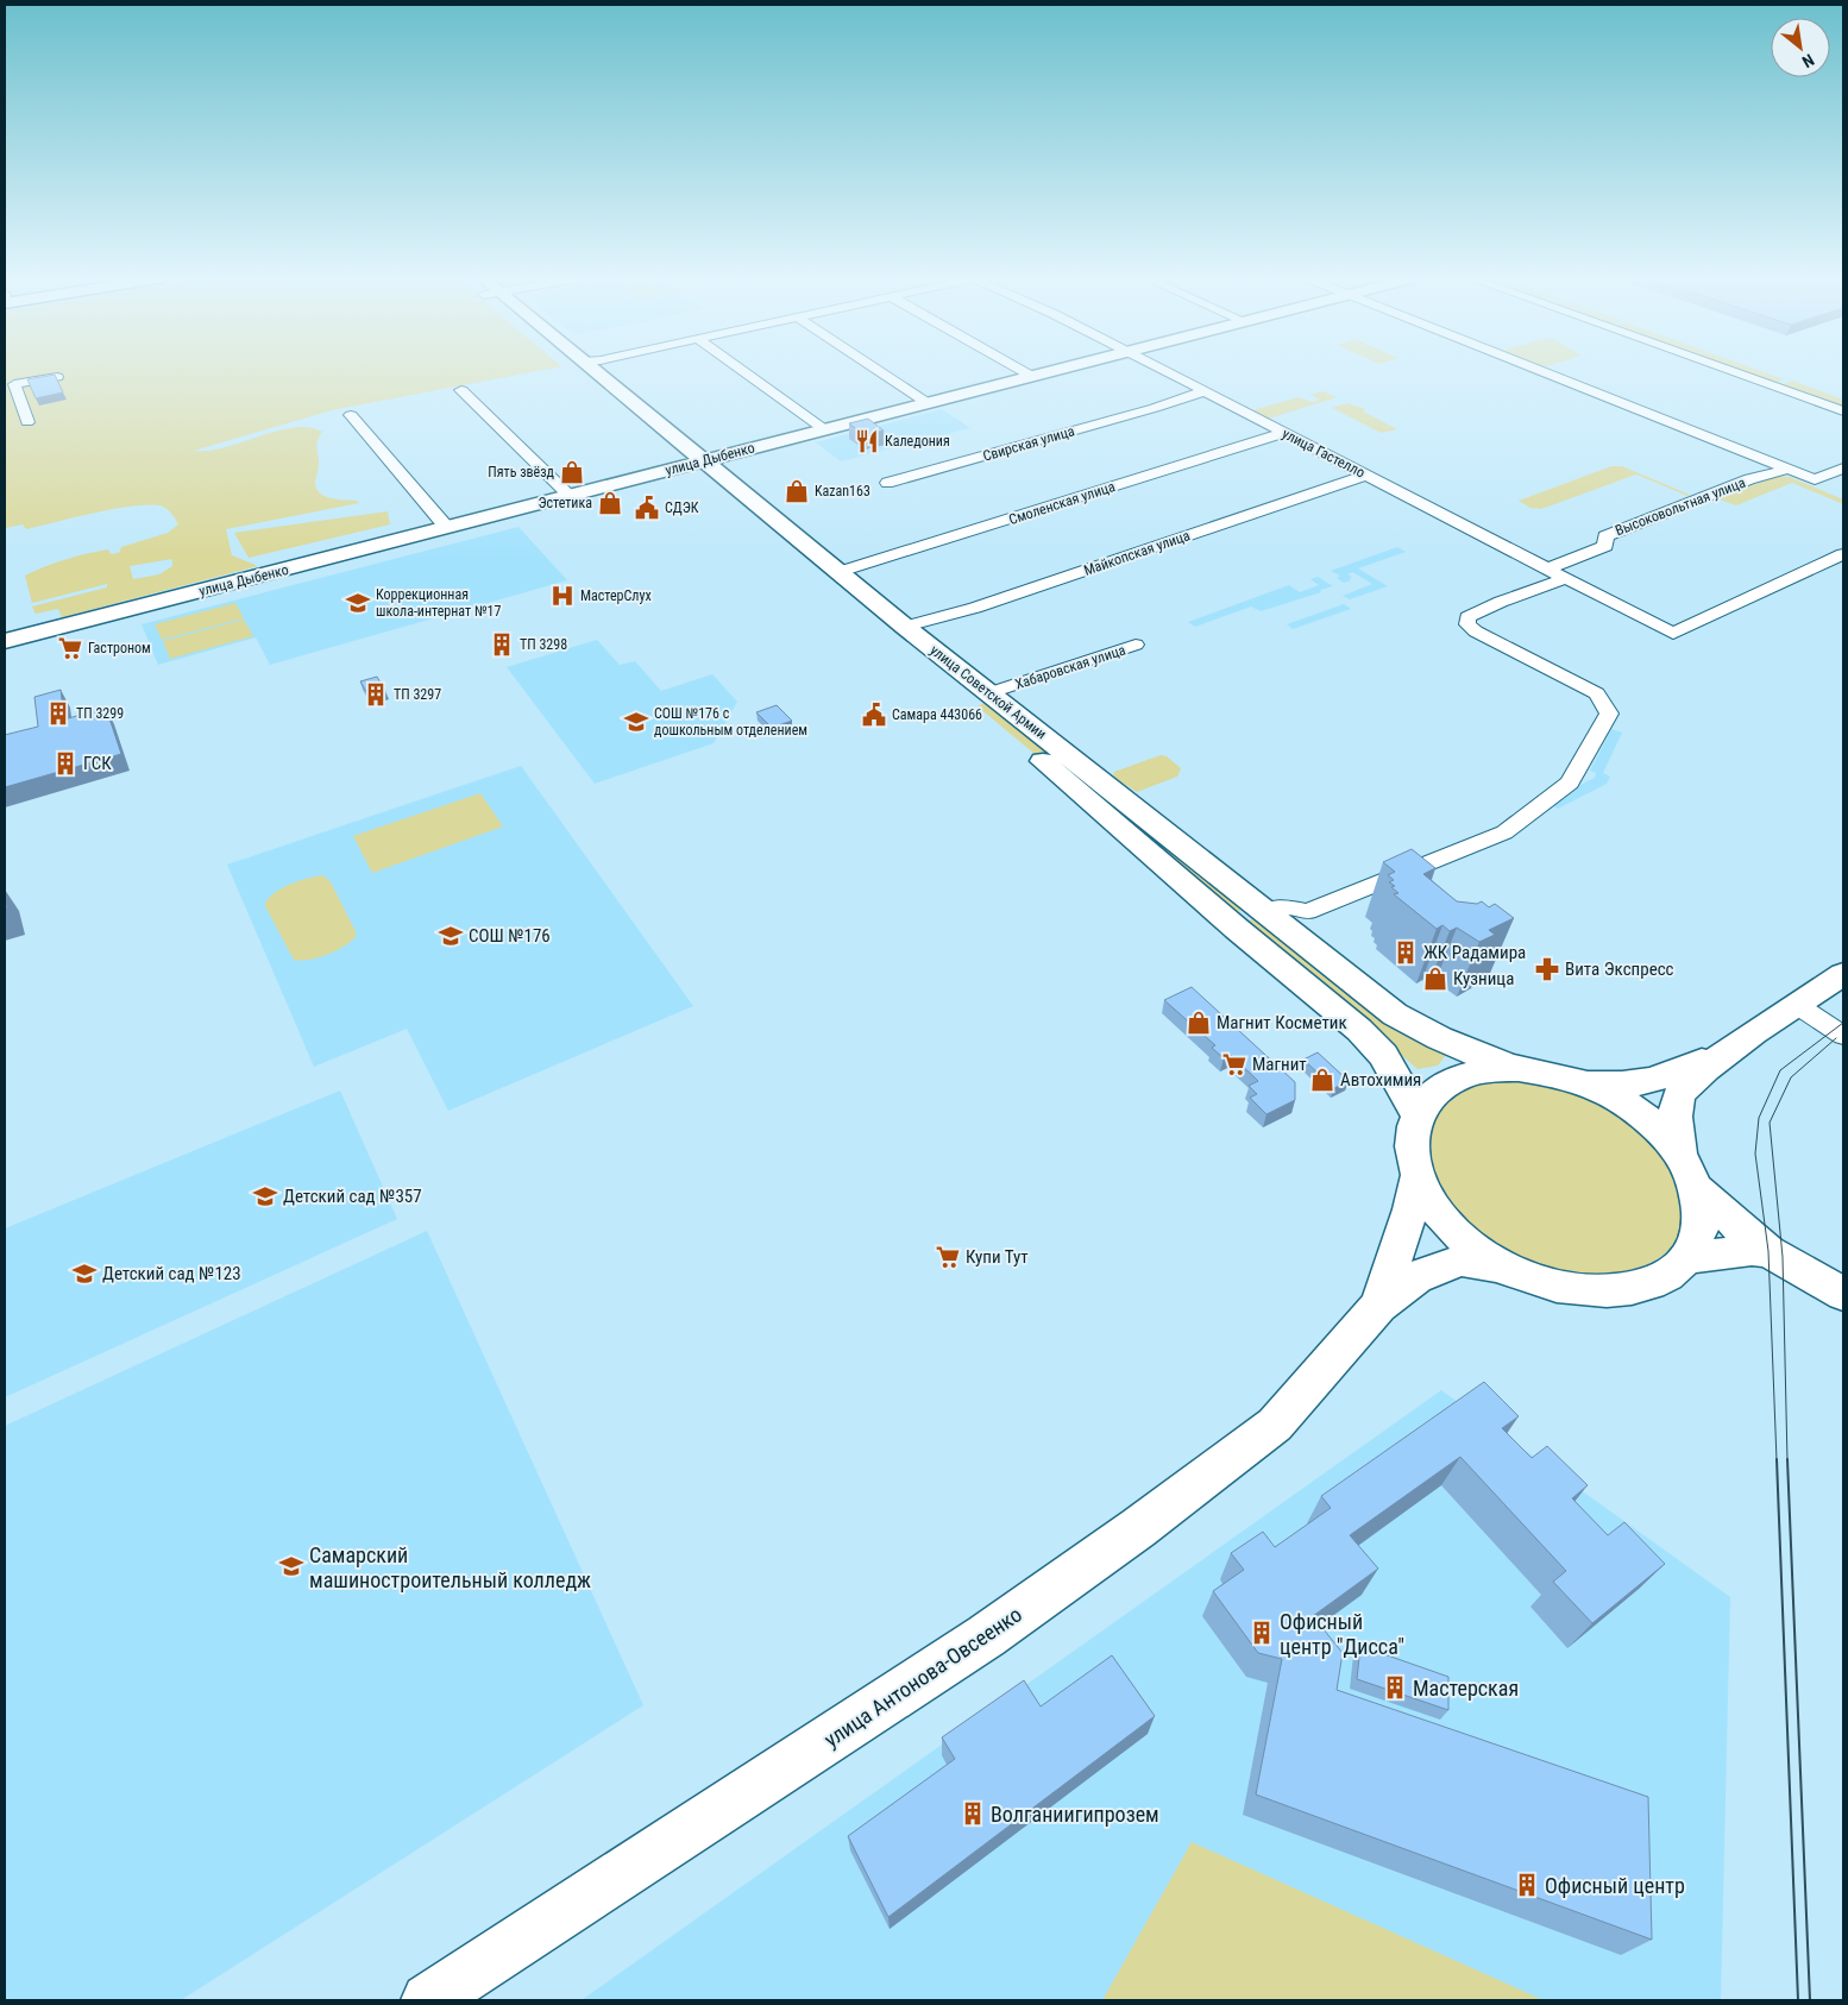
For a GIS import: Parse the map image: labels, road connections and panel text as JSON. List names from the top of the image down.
{
  "streets": {
    "main road": ["улица Дыбенко", "улица Советской Армии", "улица Антонова-Овсеенко"],
    "street": [
      "Свирская улица",
      "улица Гастелло",
      "Смоленская улица",
      "Высоковольтная улица",
      "Майкопская улица",
      "Хабаровская улица"
    ]
  },
  "crossings": [
    ["Свирская улица", "улица Гастелло"],
    ["улица Гастелло", "Смоленская улица"],
    ["улица Гастелло", "Высоковольтная улица"],
    ["улица Гастелло", "Майкопская улица"],
    ["улица Дыбенко", "улица Советской Армии"],
    ["Смоленская улица", "улица Советской Армии"],
    ["Майкопская улица", "улица Советской Армии"],
    ["Хабаровская улица", "улица Советской Армии"]
  ],
  "places": {
    "restaurant": ["Каледония"],
    "shop": [
      "Пять звёзд",
      "Kazan163",
      "Эстетика",
      "Кузница",
      "Магнит Косметик",
      "Автохимия"
    ],
    "public building": ["СДЭК", "Самара 443066"],
    "hospital": ["МастерСлух"],
    "school or university": [
      "Коррекционная школа-интернат №17",
      "СОШ №176 с дошкольным отделением",
      "СОШ №176",
      "Детский сад №357",
      "Детский сад №123",
      "Самарский машиностроительный колледж"
    ],
    "building": [
      "ТП 3298",
      "ТП 3297",
      "ТП 3299",
      "ГСК",
      "ЖК Радамира",
      "Офисный центр \"Дисса\"",
      "Мастерская",
      "Волганиигипрозем",
      "Офисный центр"
    ],
    "supermarket": ["Гастроном", "Магнит", "Купи Тут"],
    "pharmacy": ["Вита Экспресс"]
  },
  "north": "bottom right"
}
